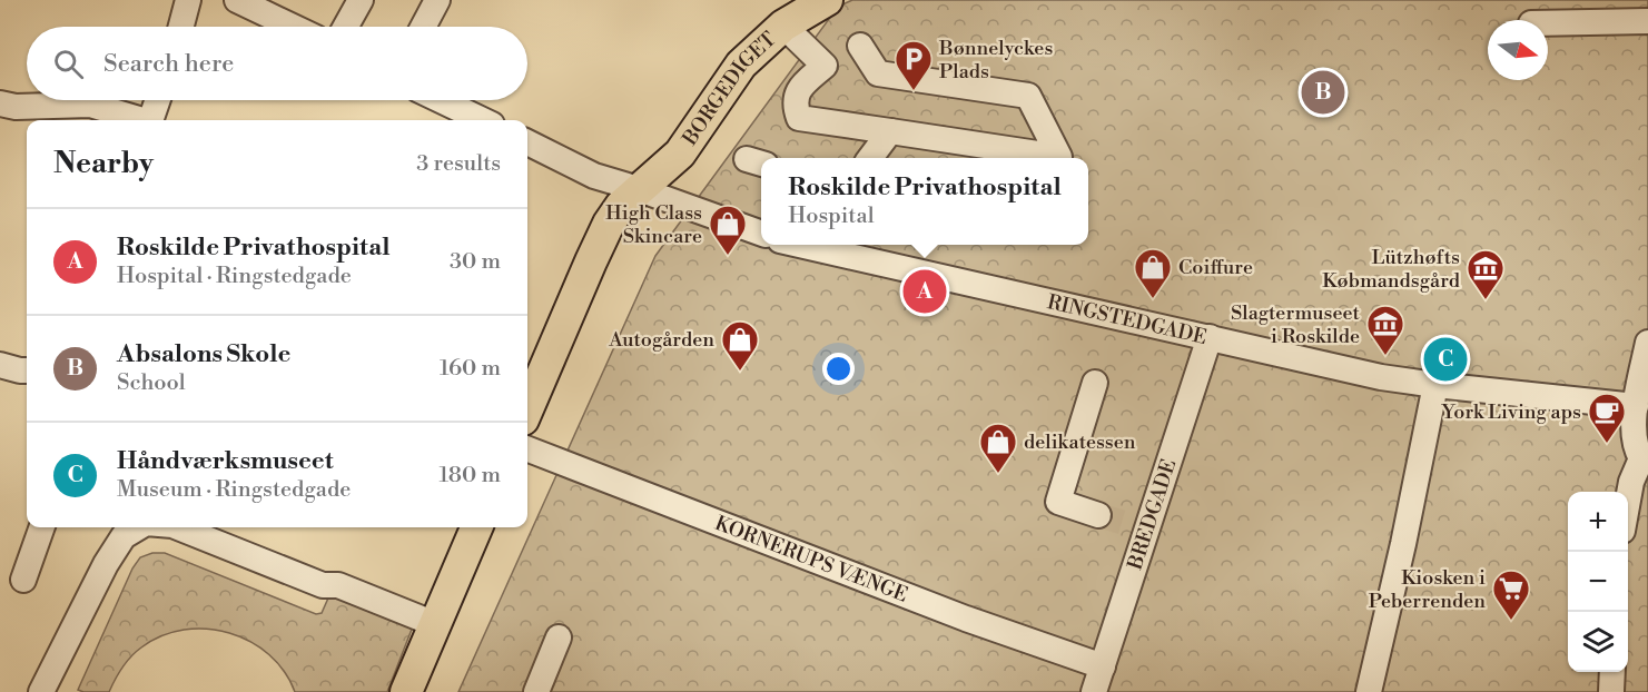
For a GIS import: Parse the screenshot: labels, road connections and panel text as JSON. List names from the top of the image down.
{
  "streets": {
    "main road": ["BORGEDIGET"],
    "street": ["RINGSTEDGADE", "BREDGADE", "KORNERUPS VÆNGE"]
  },
  "crossings": [
    ["RINGSTEDGADE", "BREDGADE"],
    ["BREDGADE", "KORNERUPS VÆNGE"]
  ],
  "places": {
    "parking": ["Bønnelyckes Plads"],
    "shop": [
      "High Class Skincare",
      "Coiffure",
      "Autogården",
      "delikatessen"
    ],
    "museum": ["Lützhøfts Købmandsgård", "Slagtermuseet i Roskilde"],
    "cafe": ["York Living aps"],
    "supermarket": ["Kiosken i Peberrenden"]
  },
  "north": "right",
  "page": {
    "search": "Search here",
    "pins": ["B", "A", "C"],
    "heading": ["Nearby", "3 results"],
    "popup": ["Roskilde Privathospital", "Hospital"],
    "list": [
      {
        "mark": "A",
        "name": "Roskilde Privathospital",
        "note": "Hospital · Ringstedgade",
        "value": "30 m"
      },
      {
        "mark": "B",
        "name": "Absalons Skole",
        "note": "School",
        "value": "160 m"
      },
      {
        "mark": "C",
        "name": "Håndværksmuseet",
        "note": "Museum · Ringstedgade",
        "value": "180 m"
      }
    ],
    "map_buttons": ["+", "−"]
  }
}
